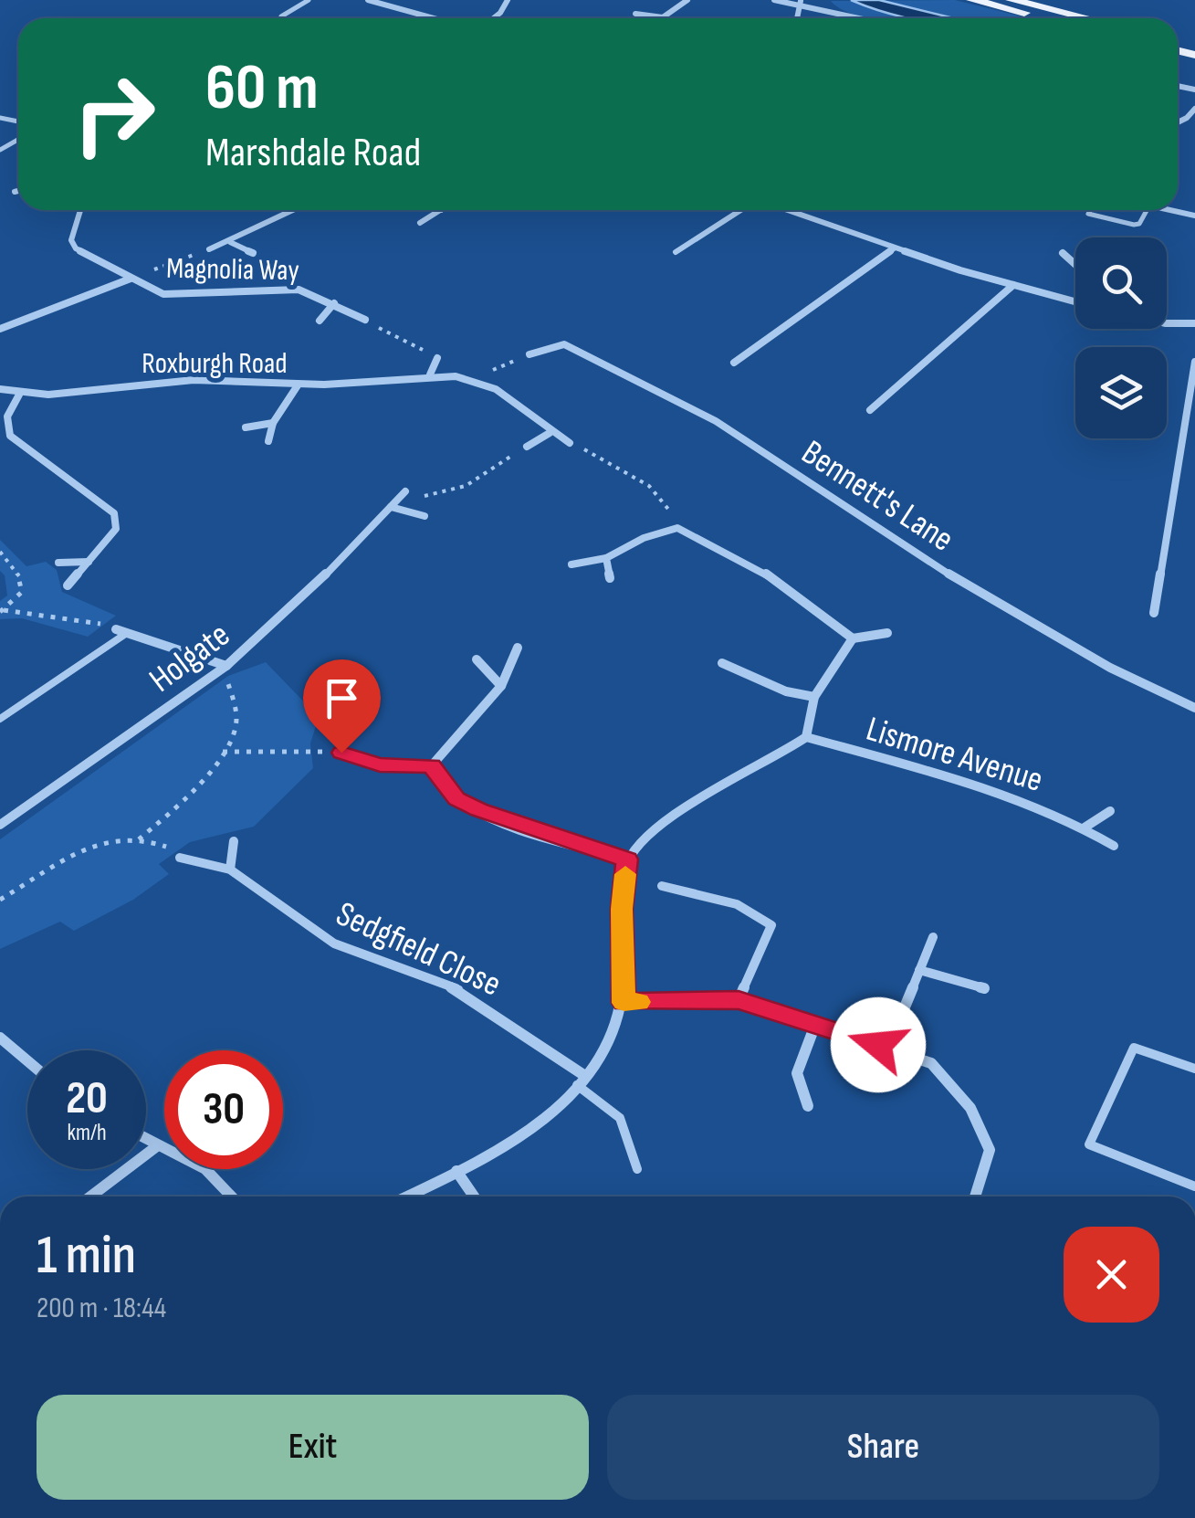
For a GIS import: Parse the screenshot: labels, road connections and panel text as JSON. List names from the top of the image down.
{
  "streets": {
    "street": [
      "Magnolia Way",
      "Roxburgh Road",
      "Bennett's Lane",
      "Holgate",
      "Lismore Avenue",
      "Sedgfield Close"
    ]
  },
  "page": {
    "turn": ["60 m", "Marshdale Road"],
    "speed": "20 km/h",
    "limit": "30",
    "heading": ["1 min", "200 m · 18:44"],
    "buttons": ["Exit", "Share"]
  }
}
